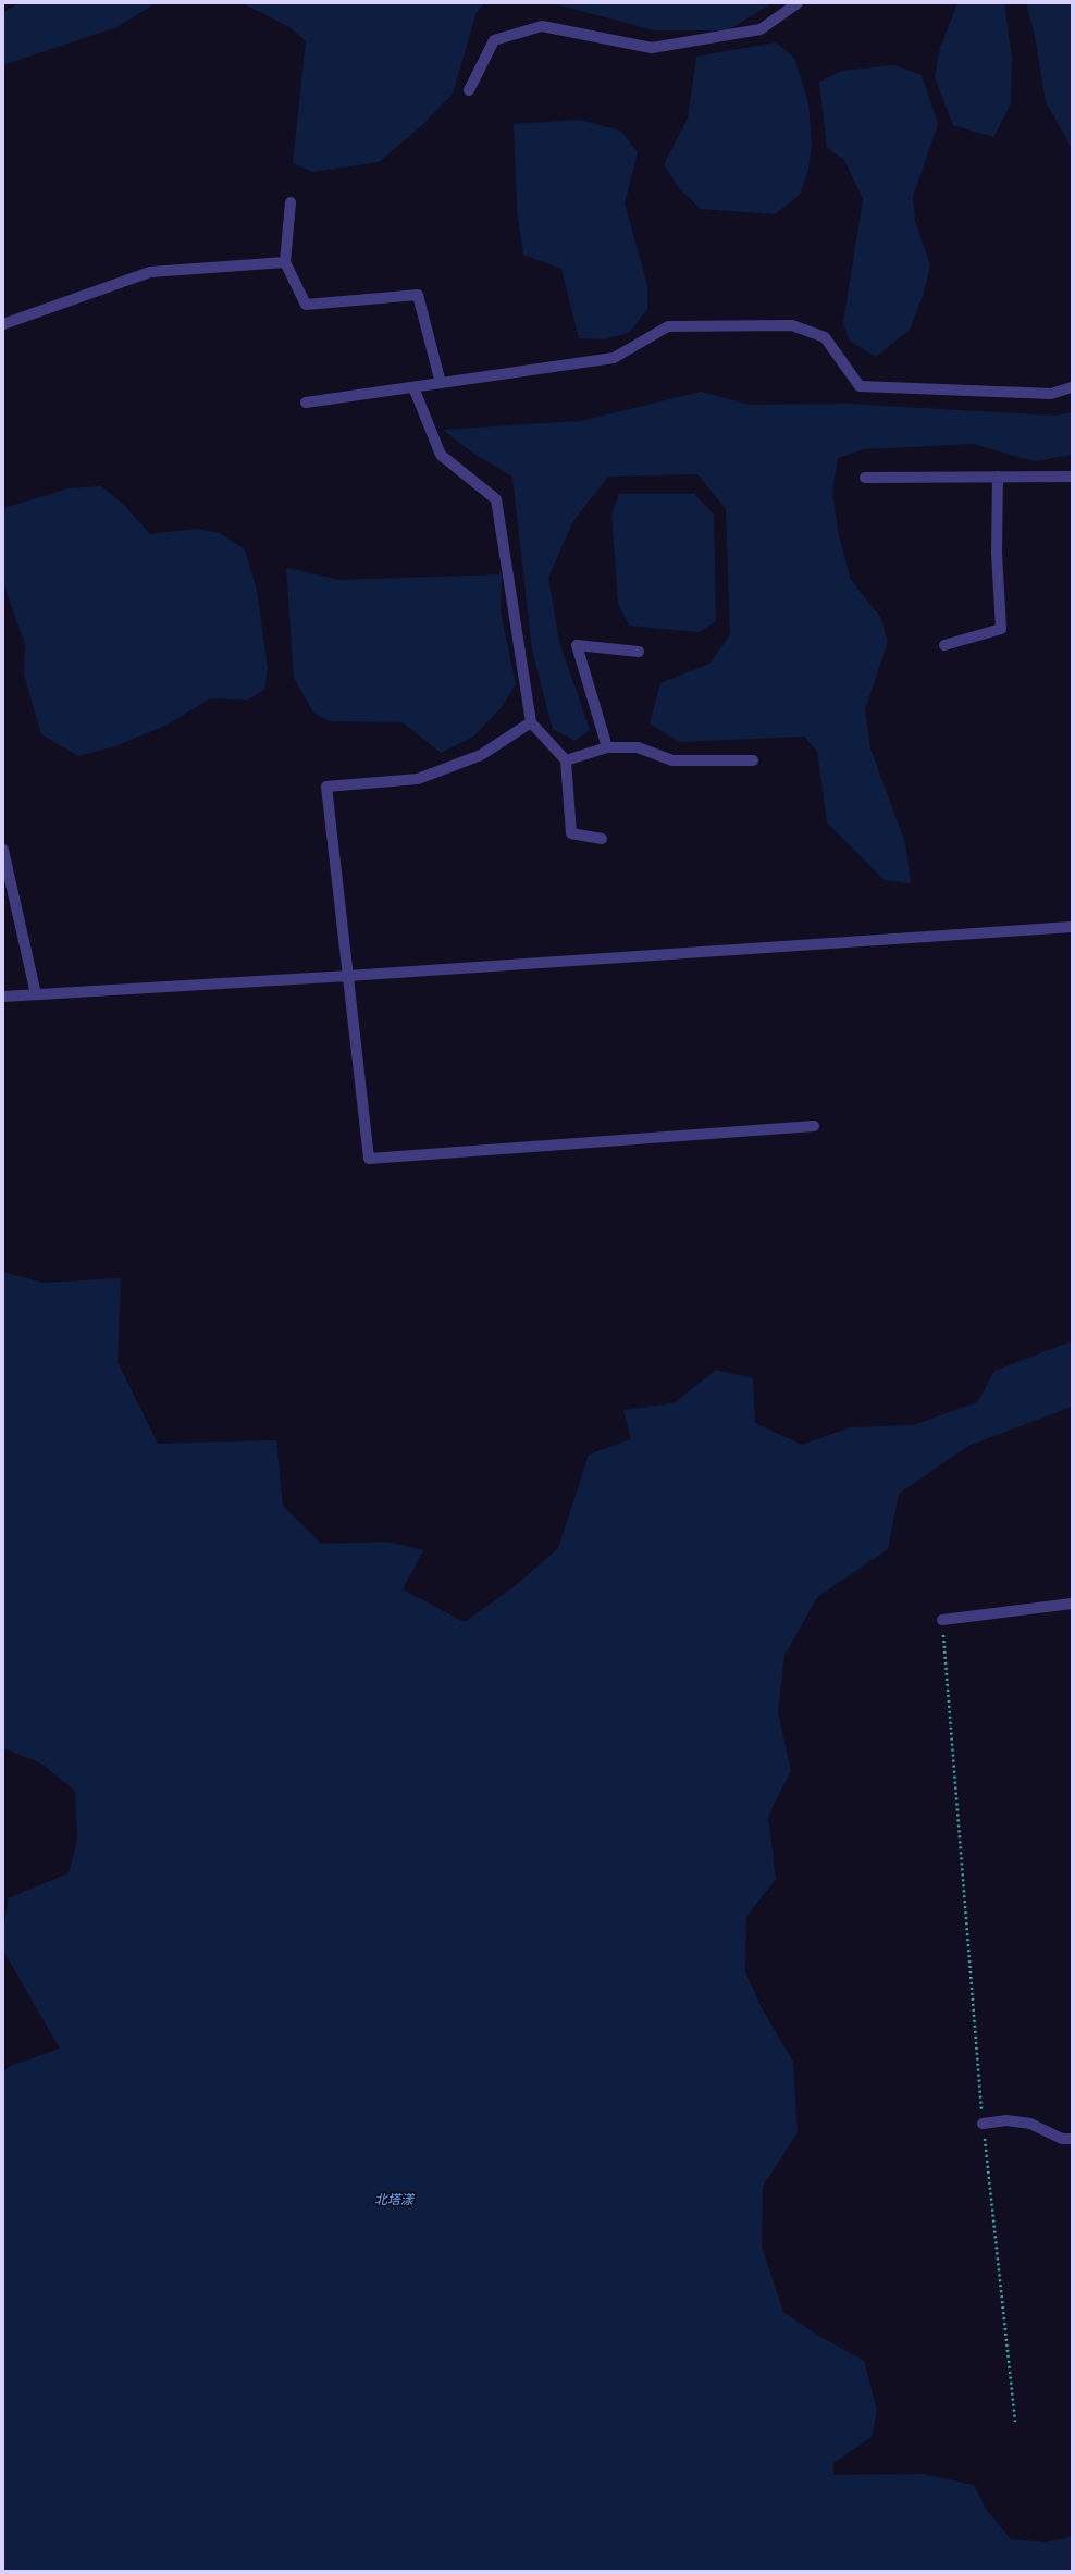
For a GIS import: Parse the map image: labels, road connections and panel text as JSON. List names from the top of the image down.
{
  "water": ["北塔漾"]
}
